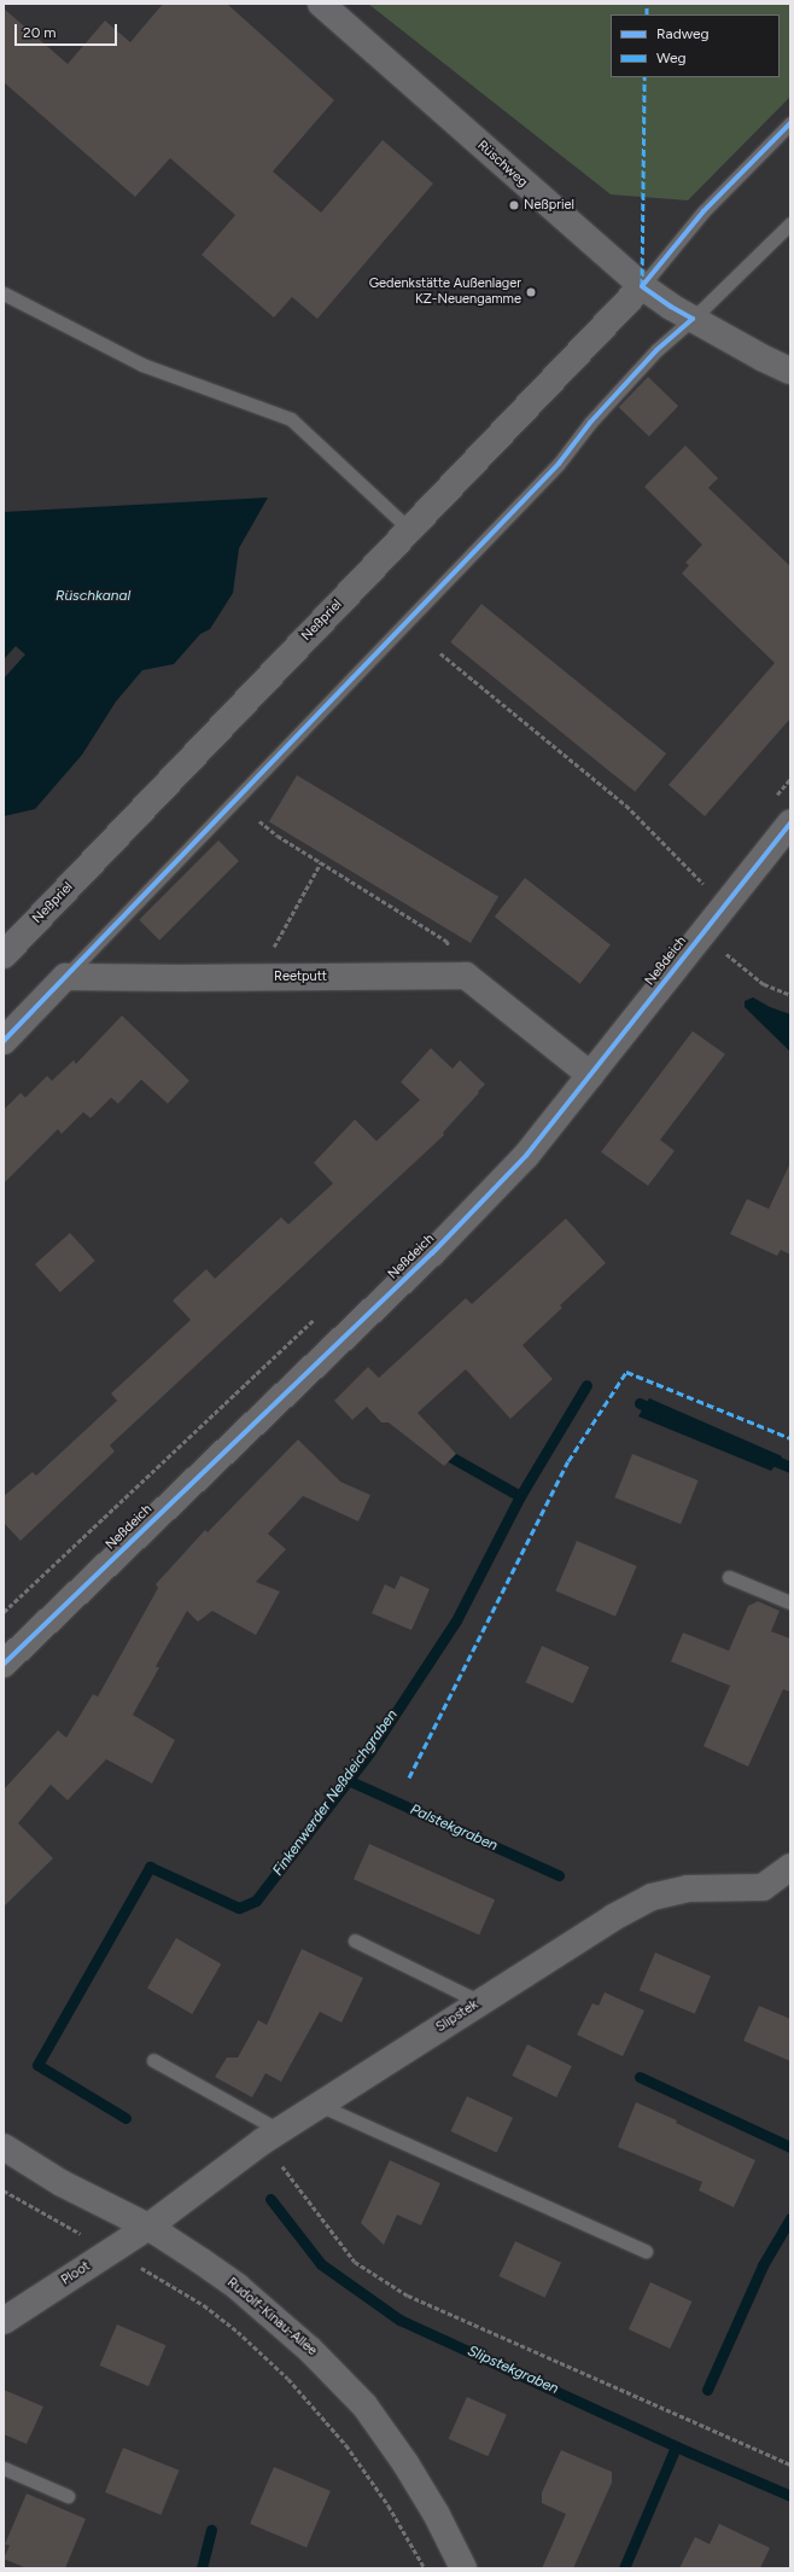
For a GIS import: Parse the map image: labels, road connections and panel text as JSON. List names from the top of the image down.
{
  "streets": {
    "street": [
      "Rüschweg",
      "Neßpriel",
      "Neßdeich",
      "Reetputt",
      "Slipstek",
      "Ploot",
      "Rudolf-Kinau-Allee"
    ]
  },
  "crossings": [
    ["Rüschweg", "Neßpriel"],
    ["Slipstek", "Ploot"],
    ["Slipstek", "Rudolf-Kinau-Allee"],
    ["Ploot", "Rudolf-Kinau-Allee"]
  ],
  "water": [
    "Rüschkanal",
    "Finkenwerder Neßdeichgraben",
    "Palstekgraben",
    "Slipstekgraben"
  ],
  "places": ["Neßpriel", "Gedenkstätte Außenlager KZ-Neuengamme"],
  "legend": ["Radweg", "Weg"],
  "scale_bar": "20 m"
}
